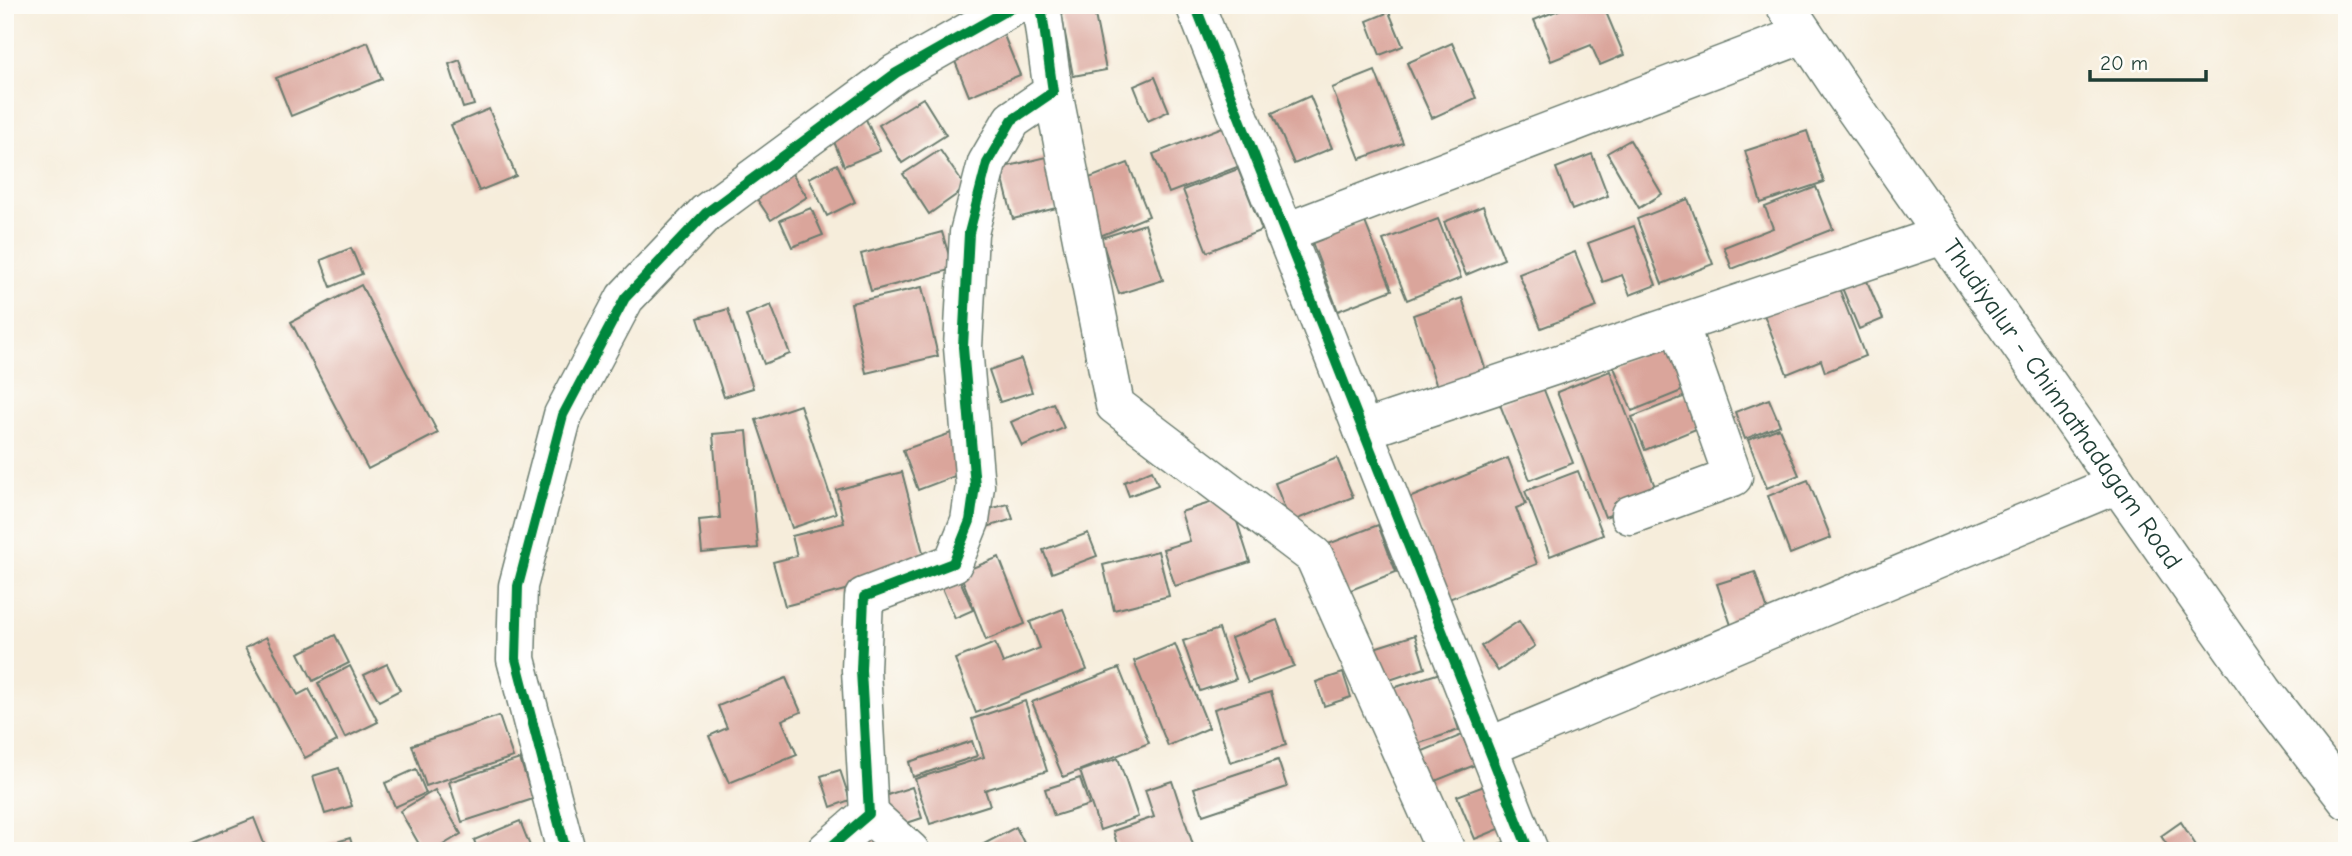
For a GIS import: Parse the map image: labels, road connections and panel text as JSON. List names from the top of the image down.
{
  "streets": {
    "street": ["Thudiyalur - Chinnathadagam Road"]
  },
  "scale_bar": "20 m"
}
